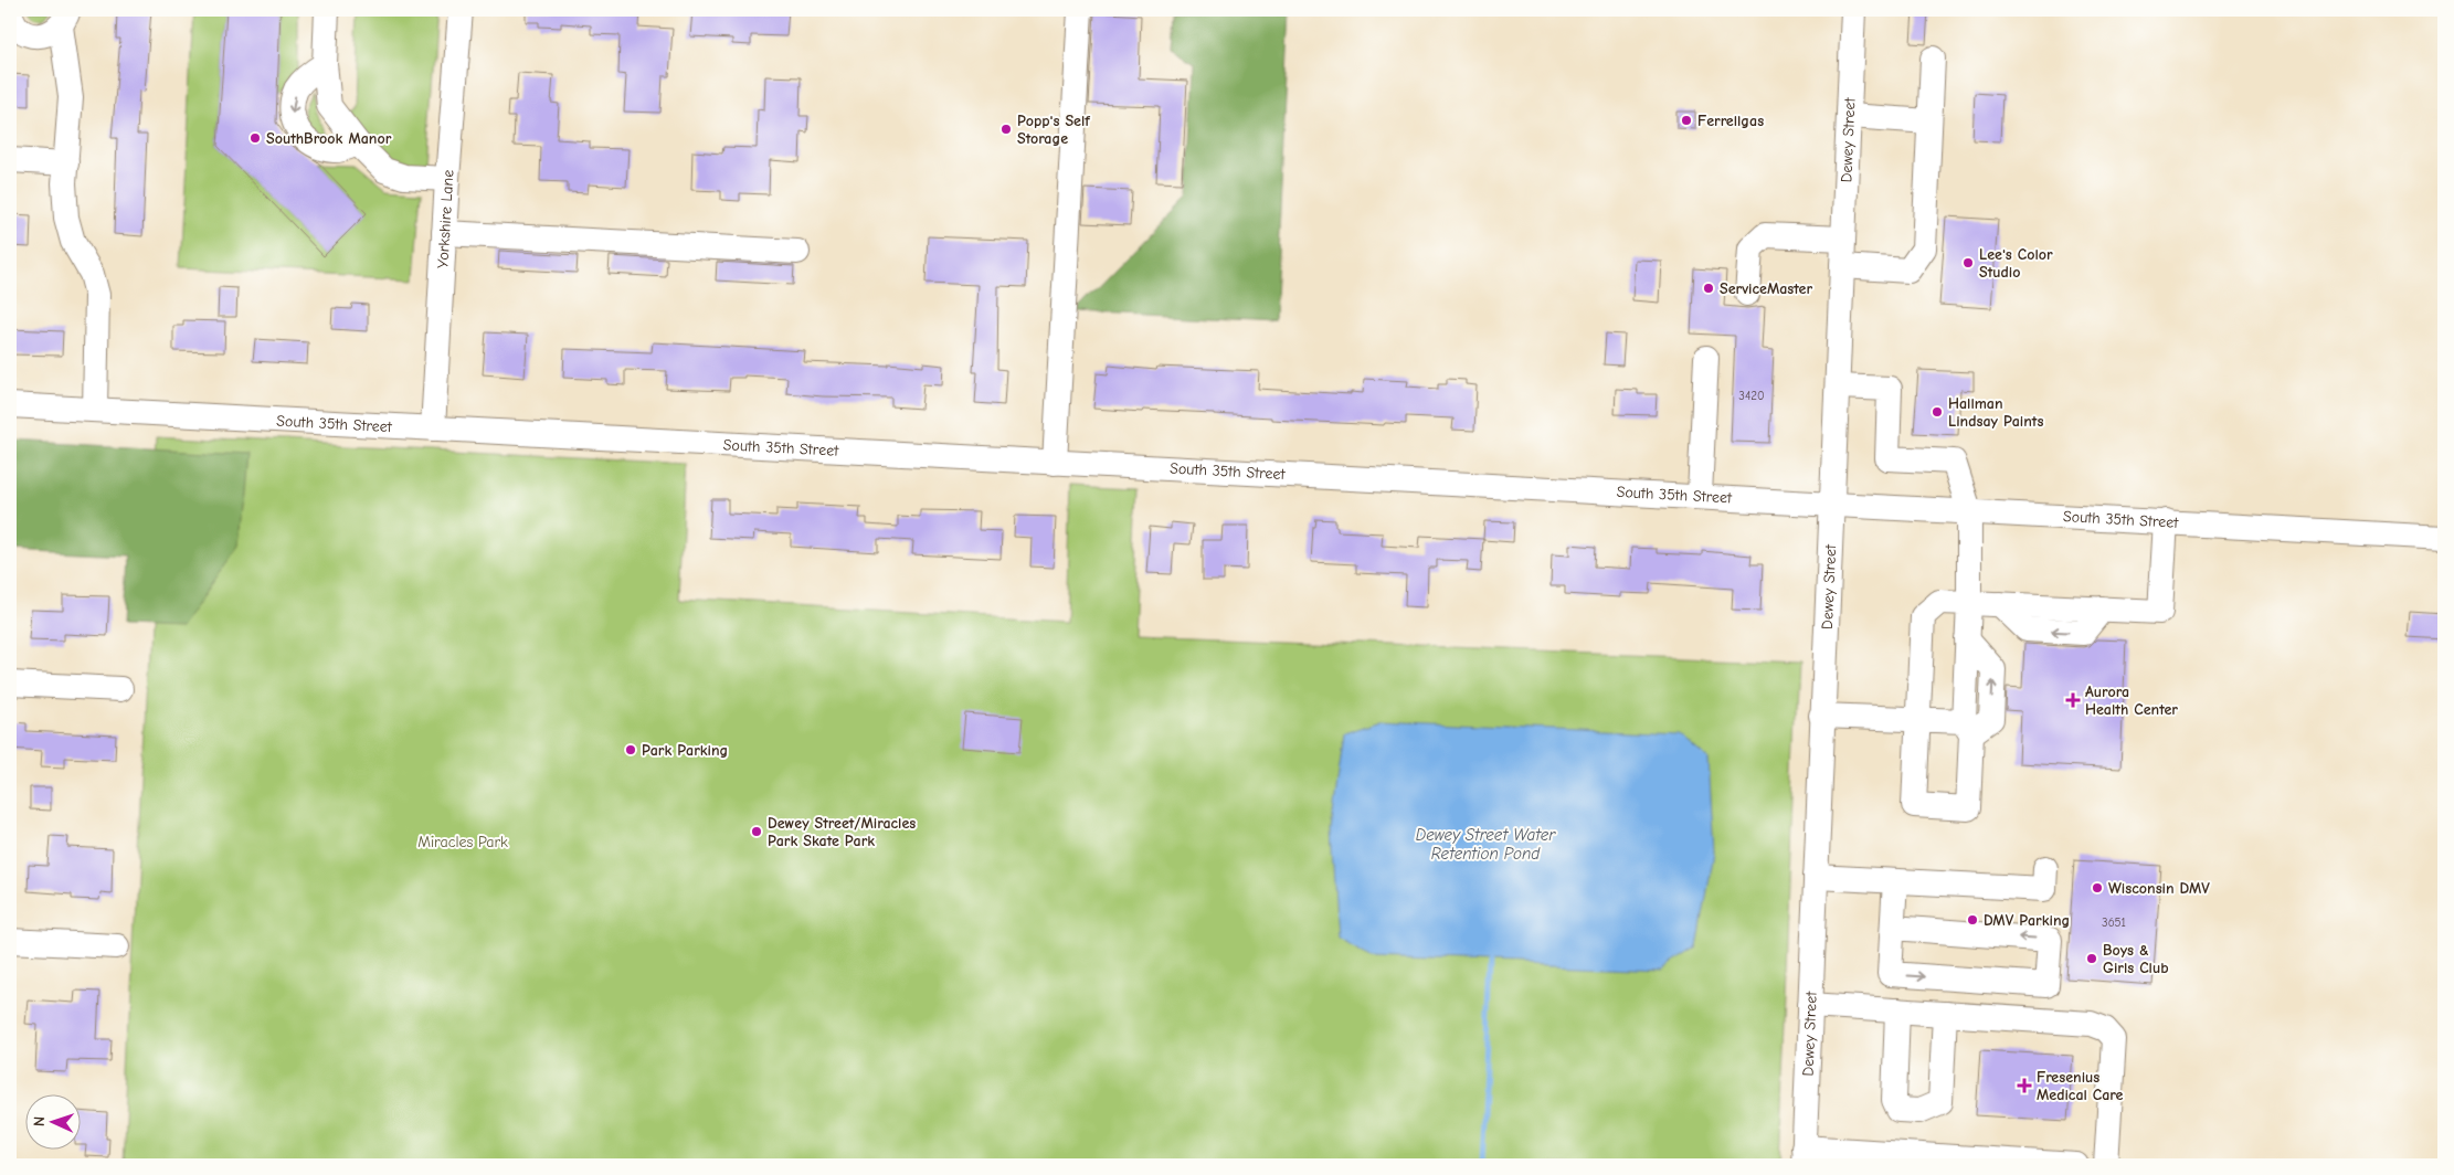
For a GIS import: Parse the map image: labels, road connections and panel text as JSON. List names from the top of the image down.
{
  "streets": {
    "street": ["Dewey Street", "Yorkshire Lane", "South 35th Street"]
  },
  "crossings": [
    ["Dewey Street", "South 35th Street"],
    ["Yorkshire Lane", "South 35th Street"]
  ],
  "water": ["Dewey Street Water Retention Pond"],
  "parks": ["Miracles Park"],
  "places": {
    "other": [
      "Ferrellgas",
      "Popp's Self Storage",
      "SouthBrook Manor",
      "Lee's Color Studio",
      "ServiceMaster",
      "Hallman Lindsay Paints",
      "Park Parking",
      "Dewey Street/Miracles Park Skate Park",
      "Wisconsin DMV",
      "DMV Parking",
      "Boys & Girls Club"
    ],
    "health": ["Aurora Health Center", "Fresenius Medical Care"]
  },
  "house_numbers": ["3420", "3651"],
  "north": "left"
}
